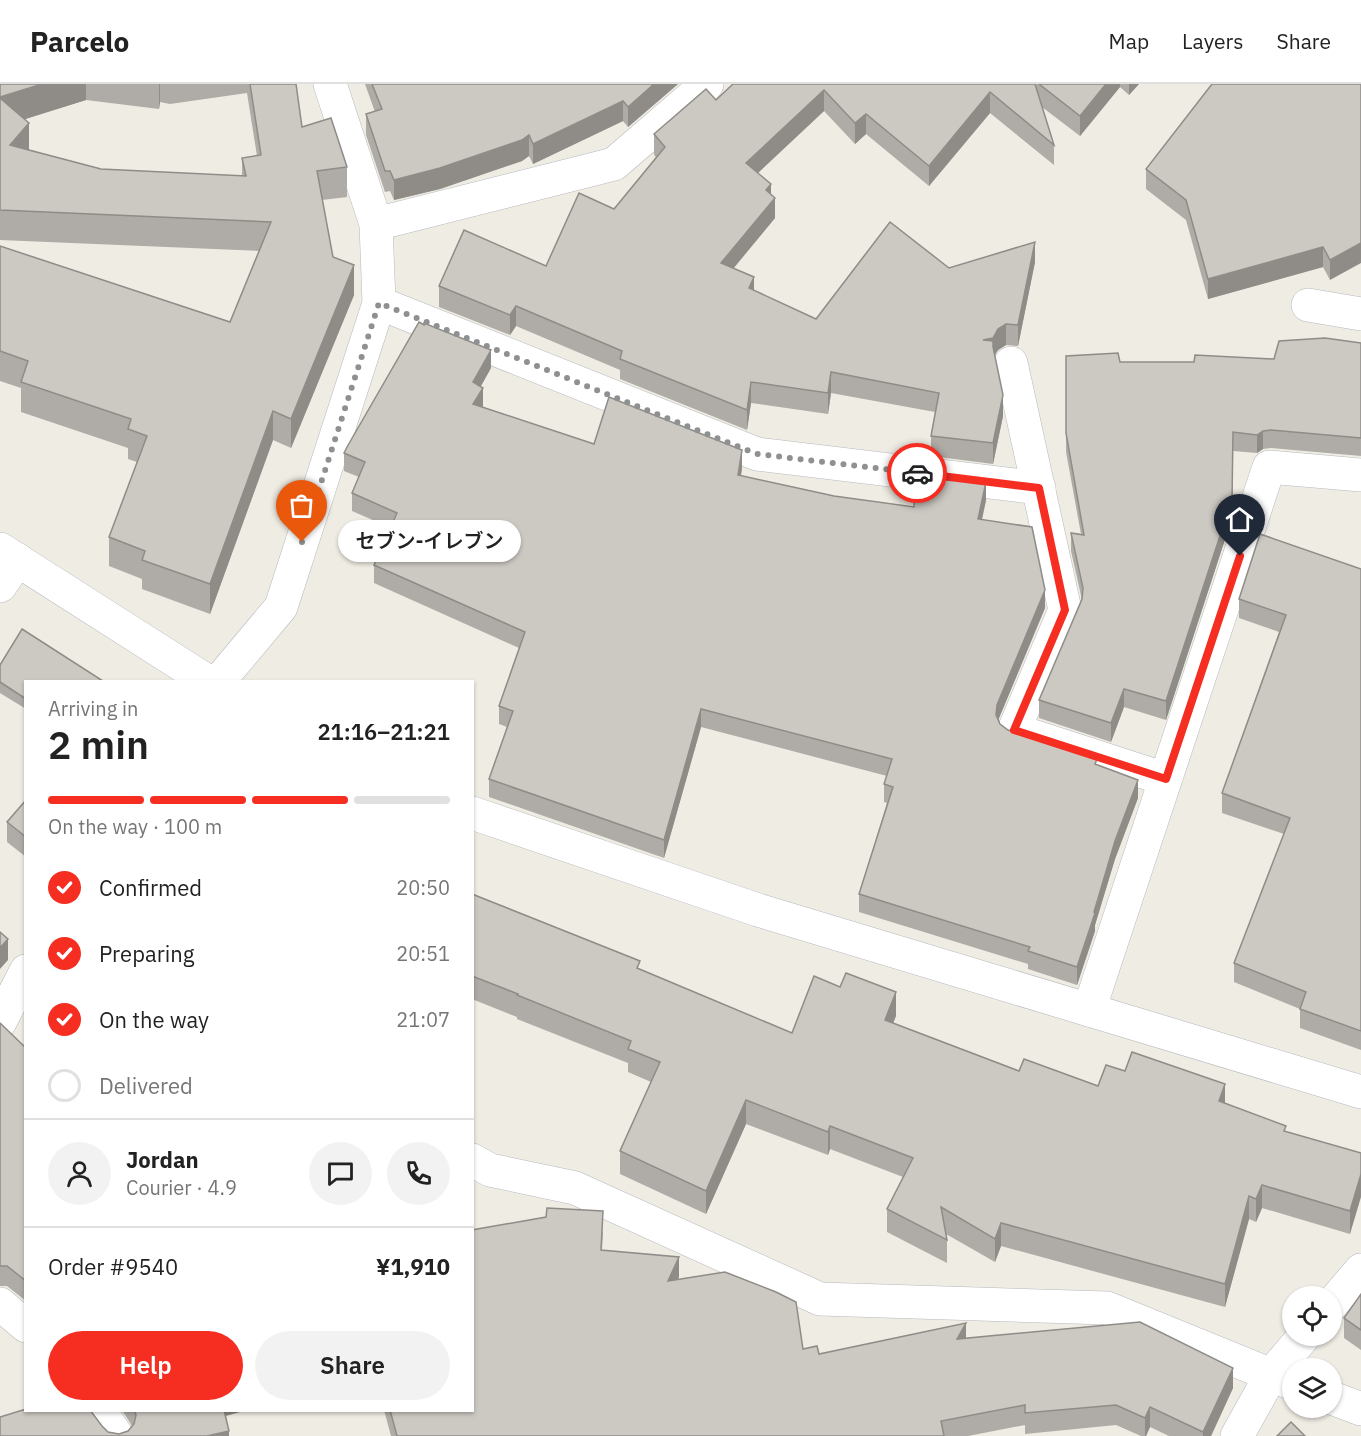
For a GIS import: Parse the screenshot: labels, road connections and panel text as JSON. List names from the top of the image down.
{
  "places": ["セブン-イレブン"],
  "page": {
    "header": "Parcelo",
    "nav": ["Map", "Layers", "Share"],
    "bubble": "セブン-イレブン",
    "heading": ["2 min", "Arriving in", "21:16–21:21"],
    "panel": [
      "Jordan",
      "Courier · 4.9",
      "Order #9540",
      "¥1,910"
    ],
    "bar": "On the way · 100 m",
    "list": [
      ["Confirmed", "20:50"],
      ["Preparing", "20:51"],
      ["On the way", "21:07"],
      "Delivered"
    ],
    "buttons": ["Help", "Share"]
  }
}
